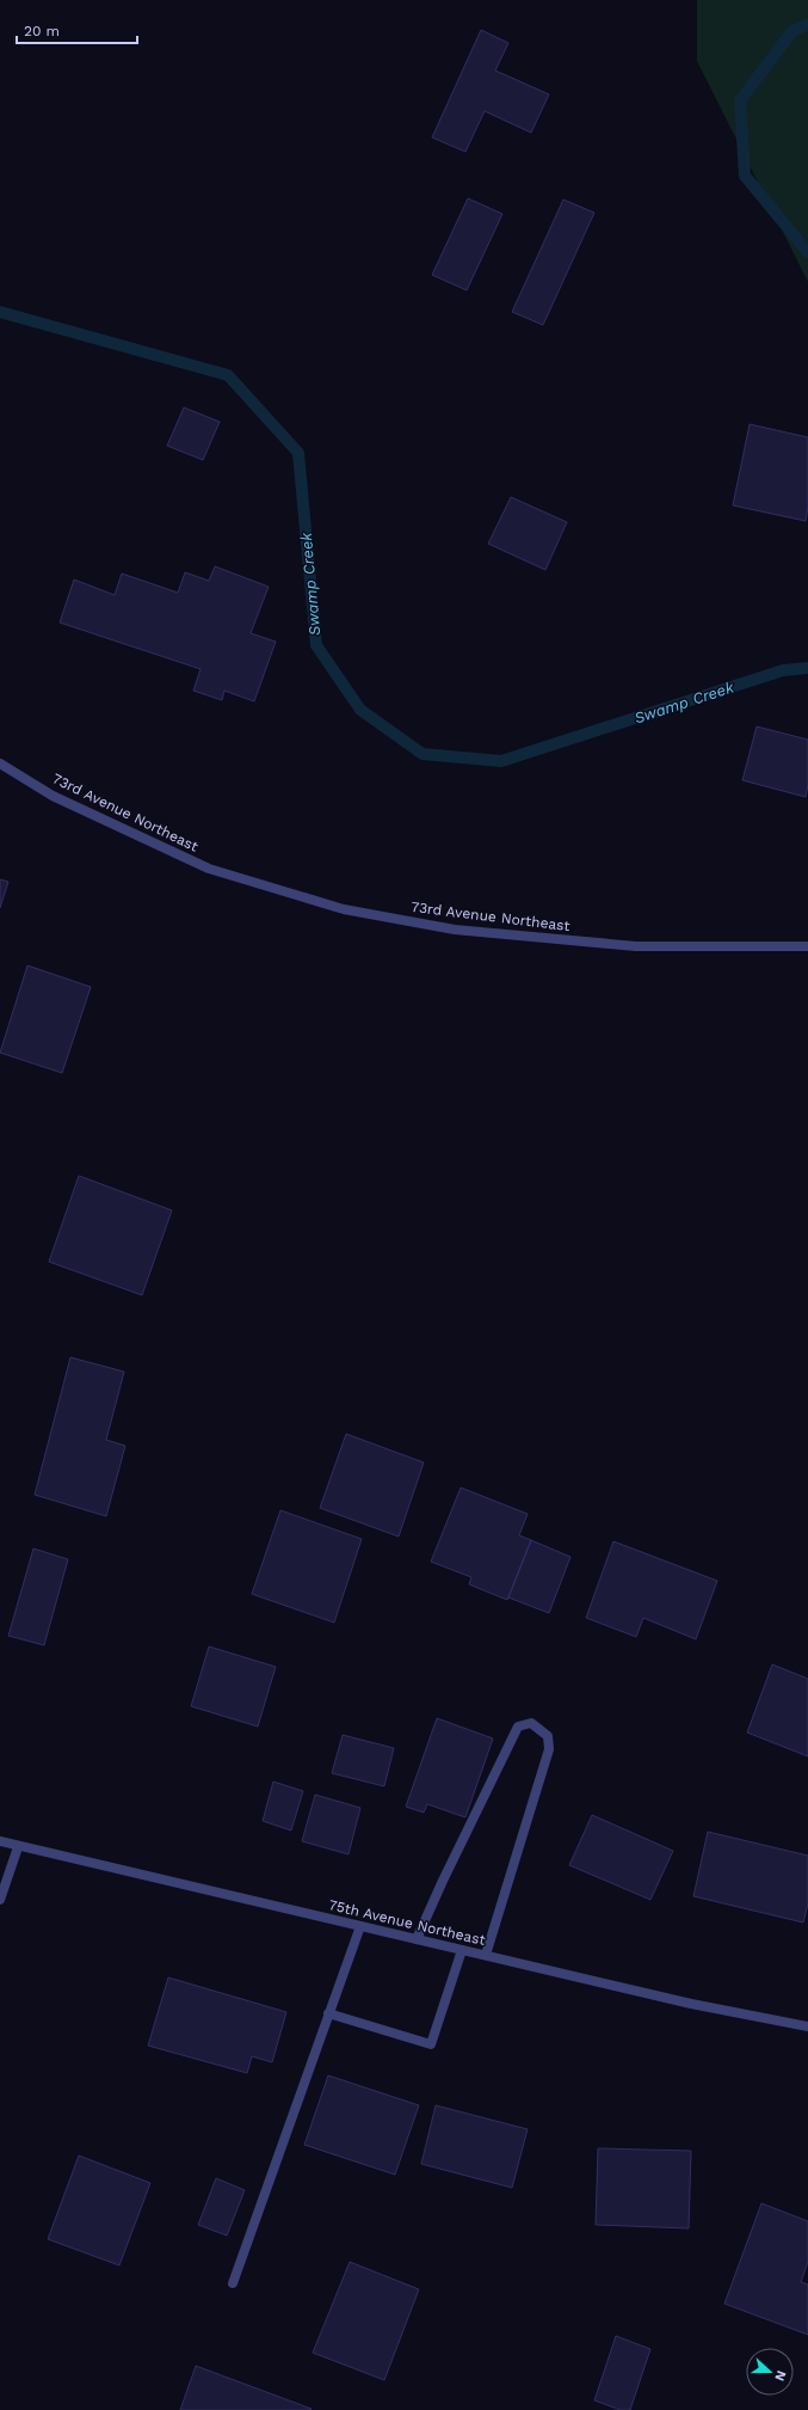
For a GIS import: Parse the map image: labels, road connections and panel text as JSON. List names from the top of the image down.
{
  "streets": {
    "street": ["73rd Avenue Northeast", "75th Avenue Northeast"]
  },
  "water": ["Swamp Creek"],
  "scale_bar": "20 m",
  "north": "right"
}
